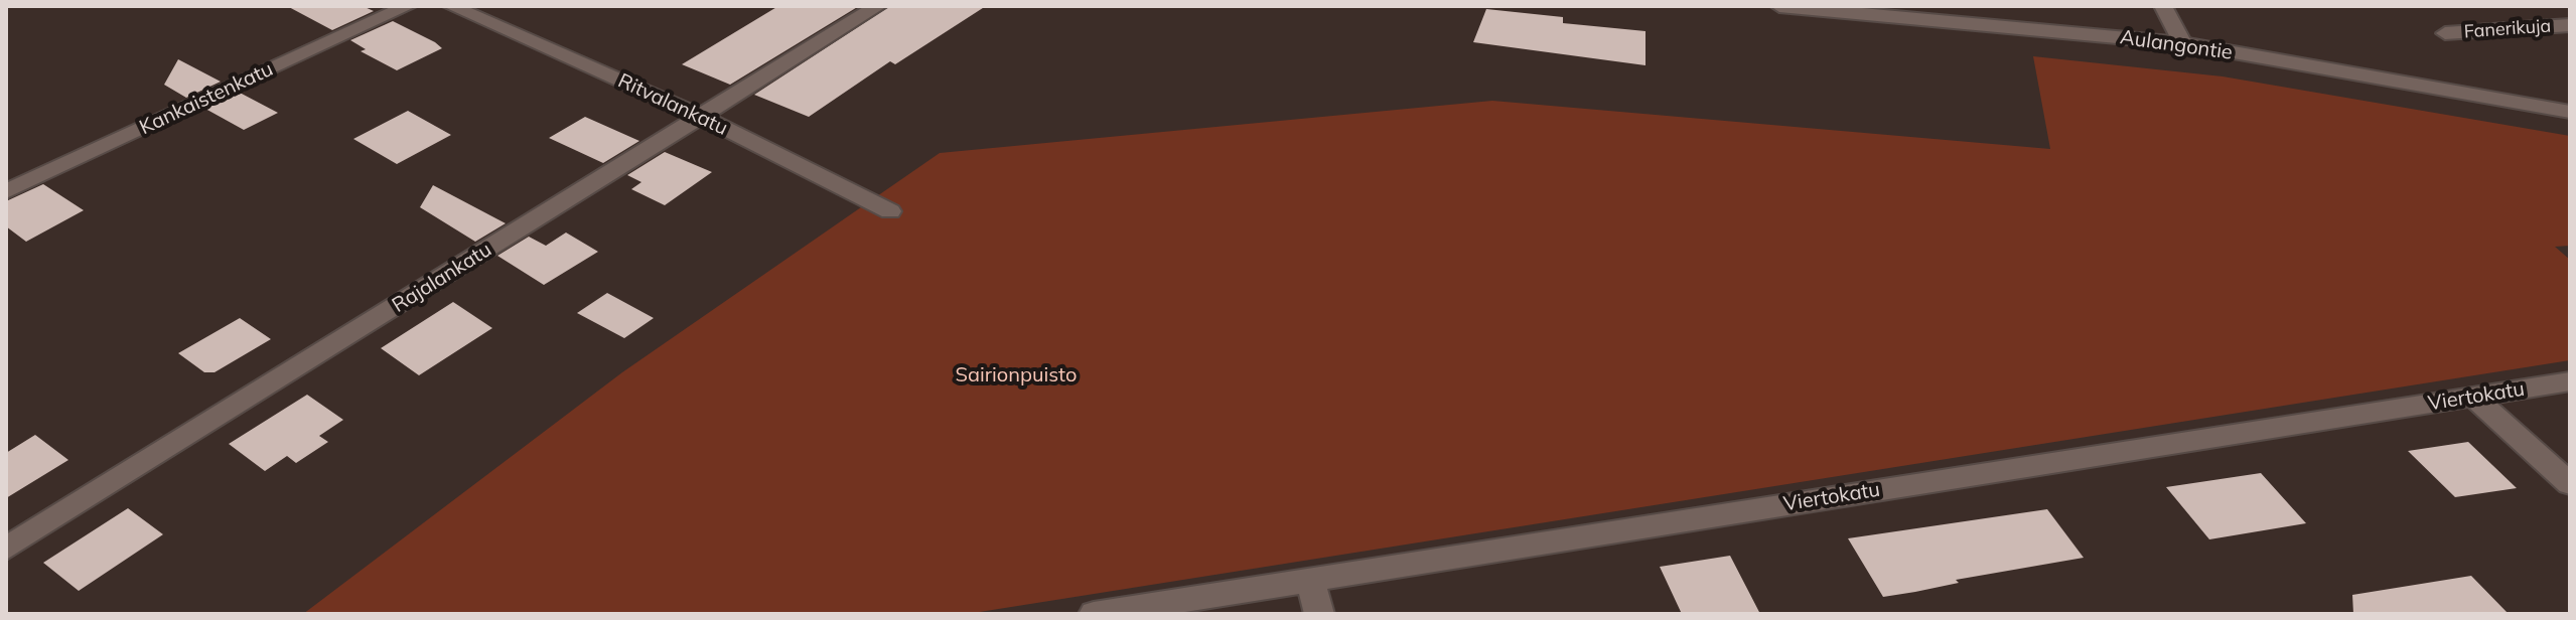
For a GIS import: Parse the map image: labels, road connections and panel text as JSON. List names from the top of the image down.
{
  "streets": {
    "street": [
      "Fanerikuja",
      "Aulangontie",
      "Kankaistenkatu",
      "Ritvalankatu",
      "Rajalankatu",
      "Viertokatu"
    ]
  },
  "crossings": [
    ["Ritvalankatu", "Rajalankatu"]
  ],
  "parks": ["Sairionpuisto"]
}
